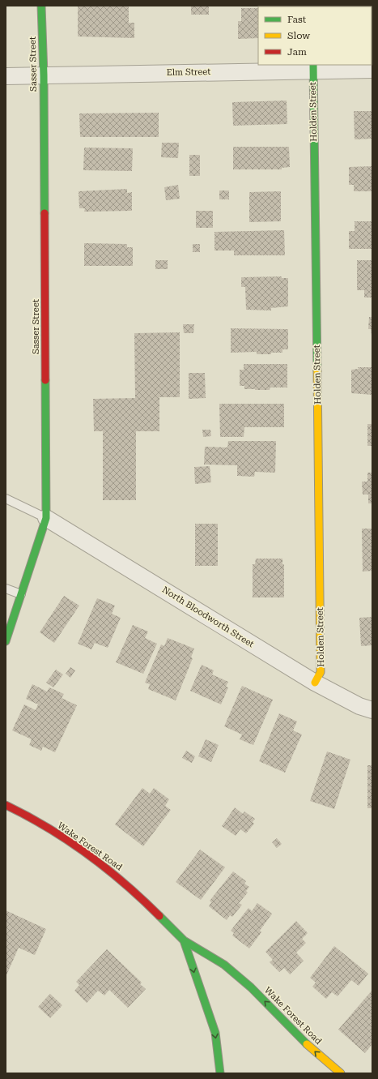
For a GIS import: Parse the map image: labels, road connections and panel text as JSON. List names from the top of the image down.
{
  "streets": {
    "street": [
      "Sasser Street",
      "Elm Street",
      "Holden Street",
      "North Bloodworth Street",
      "Wake Forest Road"
    ]
  },
  "crossings": [
    ["Sasser Street", "Elm Street"],
    ["Sasser Street", "North Bloodworth Street"],
    ["Elm Street", "Holden Street"],
    ["Holden Street", "North Bloodworth Street"]
  ],
  "legend": ["Fast", "Slow", "Jam"]
}
